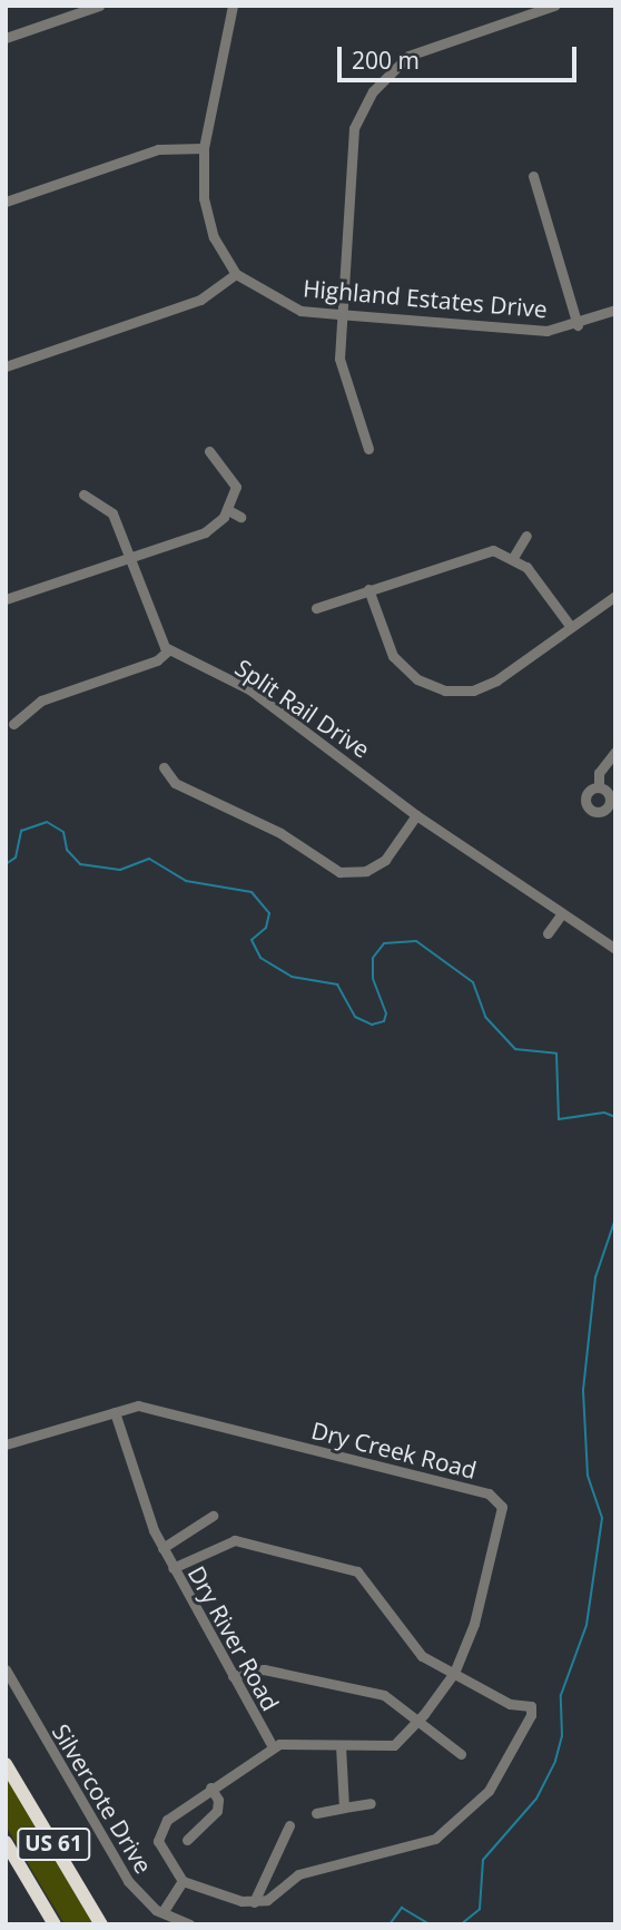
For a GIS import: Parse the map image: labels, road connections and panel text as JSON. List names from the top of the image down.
{
  "streets": {
    "highway": ["US 61"],
    "street": [
      "Highland Estates Drive",
      "Split Rail Drive",
      "Dry Creek Road",
      "Dry River Road",
      "Silvercote Drive"
    ]
  },
  "crossings": [
    ["Dry Creek Road", "Dry River Road"]
  ],
  "scale_bar": "200 m"
}
